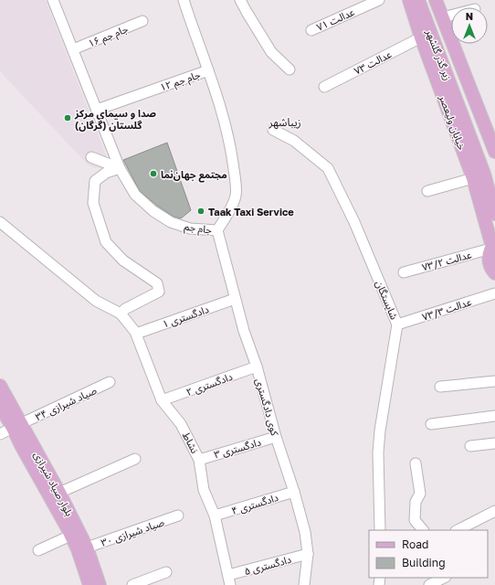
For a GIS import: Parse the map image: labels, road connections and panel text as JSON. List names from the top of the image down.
{
  "streets": {
    "main road": ["زیر گذر گلشهر", "خیابان ولیعصر", "بلوار صیاد شیرازی"],
    "street": [
      "عدالت ۷۱",
      "۱۶ جام جم",
      "عدالت ۷۳",
      "۱۲ جام جم",
      "جام جم",
      "عدالت ۷۳/۲",
      "شایستگان",
      "۷۳/۳ عدالت",
      "دادگستری ۱",
      "دادگستری ۲",
      "صیاد شیرازی ۳۴",
      "کوی دادگستری",
      "نشاط",
      "دادگستری ۳",
      "دادگستری ۴",
      "صیاد شیرازی ۳۰",
      "دادگستری ۵"
    ]
  },
  "crossings": [
    ["۱۶ جام جم", "جام جم"],
    ["زیر گذر گلشهر", "خیابان ولیعصر"],
    ["عدالت ۷۳", "خیابان ولیعصر"],
    ["۱۲ جام جم", "جام جم"],
    ["خیابان ولیعصر", "عدالت ۷۳/۲"],
    ["جام جم", "کوی دادگستری"],
    ["شایستگان", "۷۳/۳ عدالت"],
    ["دادگستری ۱", "کوی دادگستری"],
    ["دادگستری ۱", "نشاط"],
    ["دادگستری ۲", "کوی دادگستری"],
    ["دادگستری ۲", "نشاط"],
    ["صیاد شیرازی ۳۴", "بلوار صیاد شیرازی"],
    ["کوی دادگستری", "دادگستری ۳"],
    ["کوی دادگستری", "دادگستری ۴"],
    ["کوی دادگستری", "دادگستری ۵"],
    ["نشاط", "دادگستری ۳"],
    ["نشاط", "دادگستری ۴"],
    ["نشاط", "دادگستری ۵"],
    ["بلوار صیاد شیرازی", "صیاد شیرازی ۳۰"]
  ],
  "districts": ["زیباشهر"],
  "places": ["صدا و سیمای مرکز گلستان (گرگان)", "مجتمع جهان‌نما", "Taak Taxi Service"],
  "legend": ["Road", "Building"],
  "north": "top"
}
